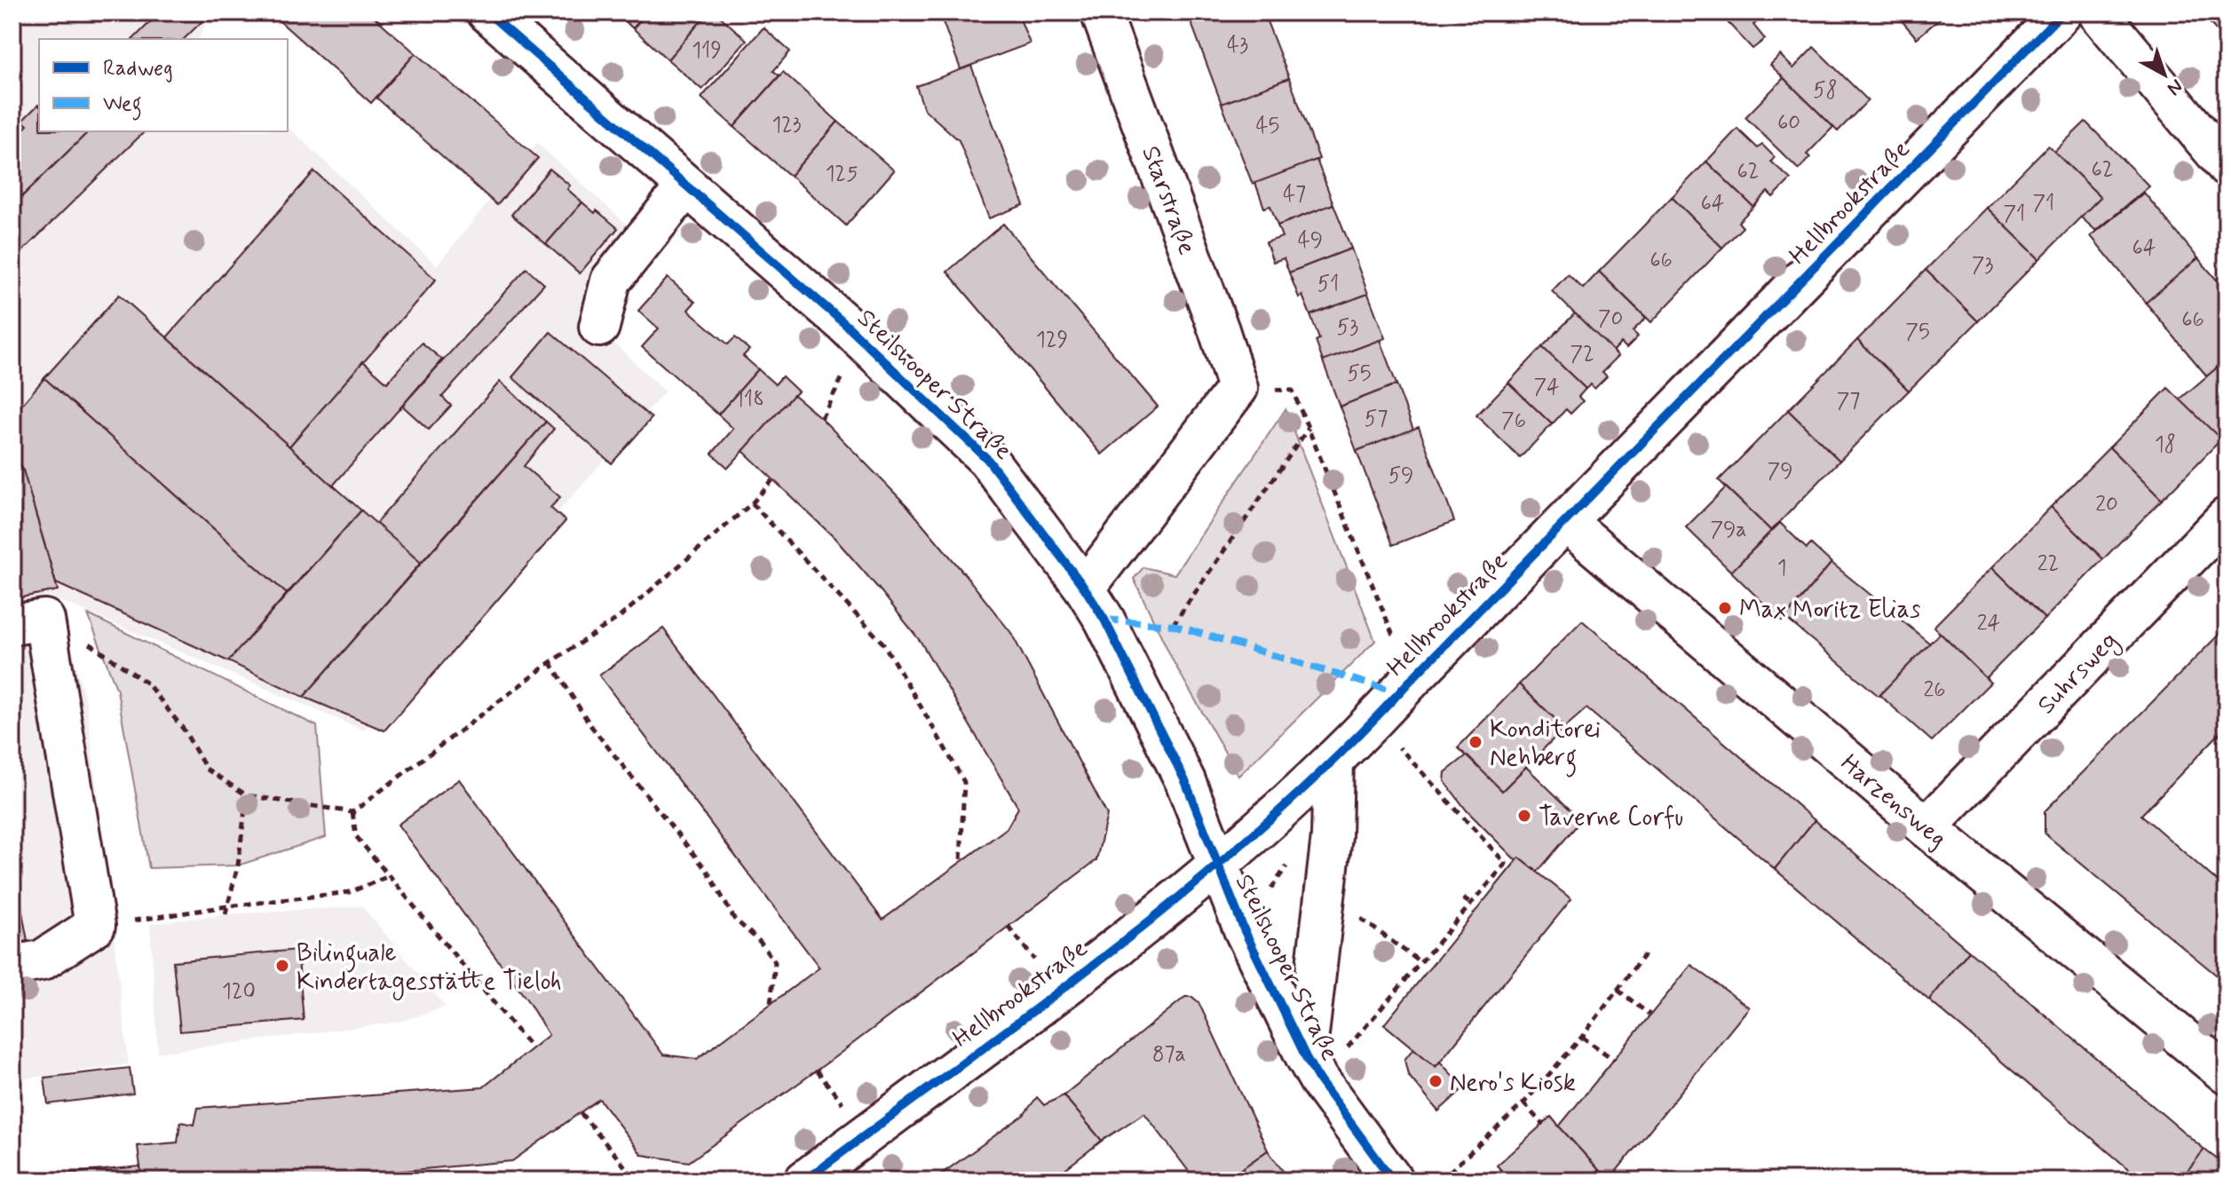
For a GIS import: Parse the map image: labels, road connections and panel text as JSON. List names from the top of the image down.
{
  "streets": {
    "street": [
      "Starstraße",
      "Hellbrookstraße",
      "Steilshooper Straße",
      "Suhrsweg",
      "Harzensweg"
    ]
  },
  "crossings": [
    ["Hellbrookstraße", "Steilshooper Straße"],
    ["Hellbrookstraße", "Harzensweg"],
    ["Suhrsweg", "Harzensweg"]
  ],
  "places": [
    "Max Moritz Elias",
    "Konditorei Nehberg",
    "Taverne Corfu",
    "Bilinguale Kindertagesstätte Tieloh",
    "Nero's Kiosk"
  ],
  "house_numbers": [
    "43",
    "119",
    "58",
    "60",
    "123",
    "45",
    "62",
    "62",
    "125",
    "47",
    "64",
    "71",
    "71",
    "49",
    "64",
    "66",
    "73",
    "51",
    "70",
    "66",
    "53",
    "75",
    "129",
    "72",
    "55",
    "74",
    "118",
    "77",
    "57",
    "76",
    "18",
    "79",
    "59",
    "20",
    "79a",
    "22",
    "1",
    "24",
    "26",
    "120",
    "87a"
  ],
  "legend": ["Radweg", "Weg"],
  "north": "bottom right"
}
